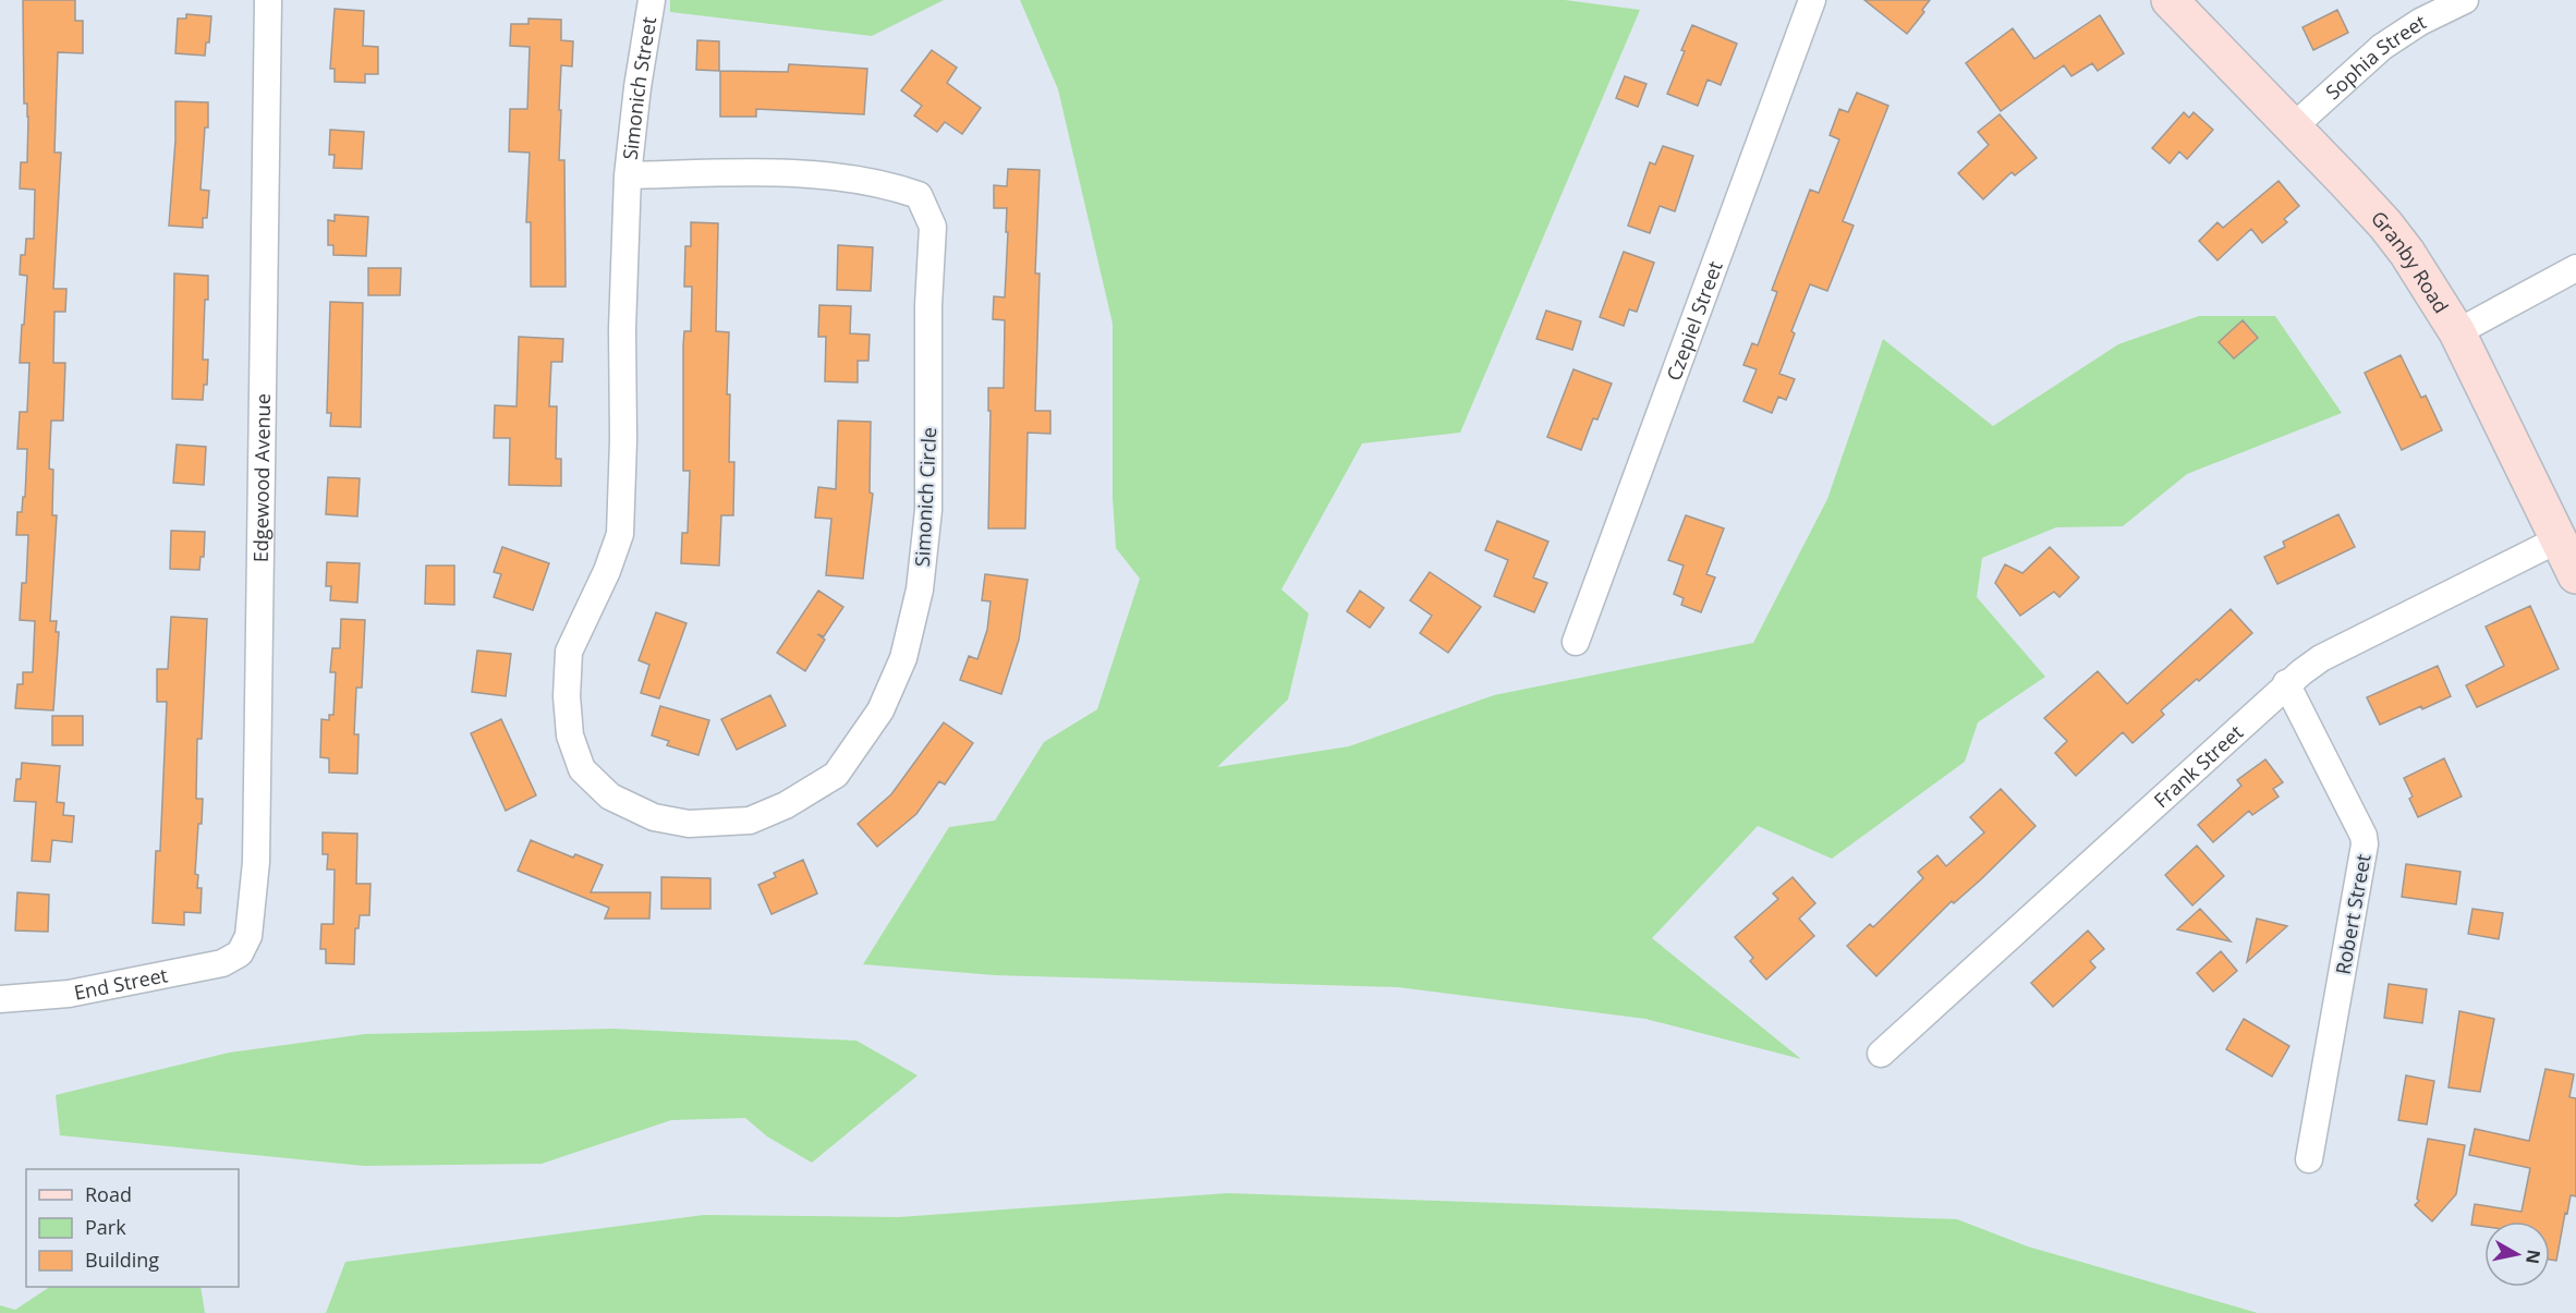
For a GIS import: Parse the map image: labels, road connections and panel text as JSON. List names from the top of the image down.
{
  "streets": {
    "main road": ["Granby Road"],
    "street": [
      "Sophia Street",
      "Simonich Street",
      "Czepiel Street",
      "Edgewood Avenue",
      "Simonich Circle",
      "Frank Street",
      "Robert Street",
      "End Street"
    ]
  },
  "crossings": [
    ["Sophia Street", "Granby Road"],
    ["Simonich Street", "Simonich Circle"],
    ["Granby Road", "Frank Street"],
    ["Edgewood Avenue", "End Street"],
    ["Frank Street", "Robert Street"]
  ],
  "legend": ["Road", "Park", "Building"],
  "north": "right"
}
